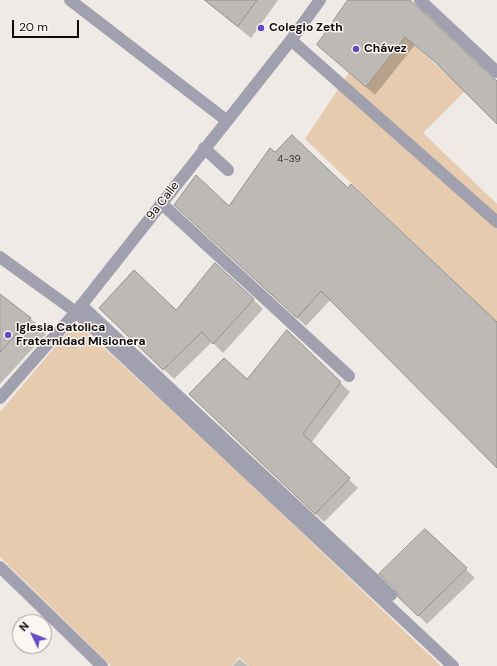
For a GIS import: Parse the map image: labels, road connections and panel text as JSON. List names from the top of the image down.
{
  "streets": {
    "street": ["9a Calle"]
  },
  "places": ["Colegio Zeth", "Chávez", "Iglesia Catolica Fraternidad Misionera"],
  "house_numbers": ["4-39"],
  "scale_bar": "20 m",
  "north": "top left"
}
